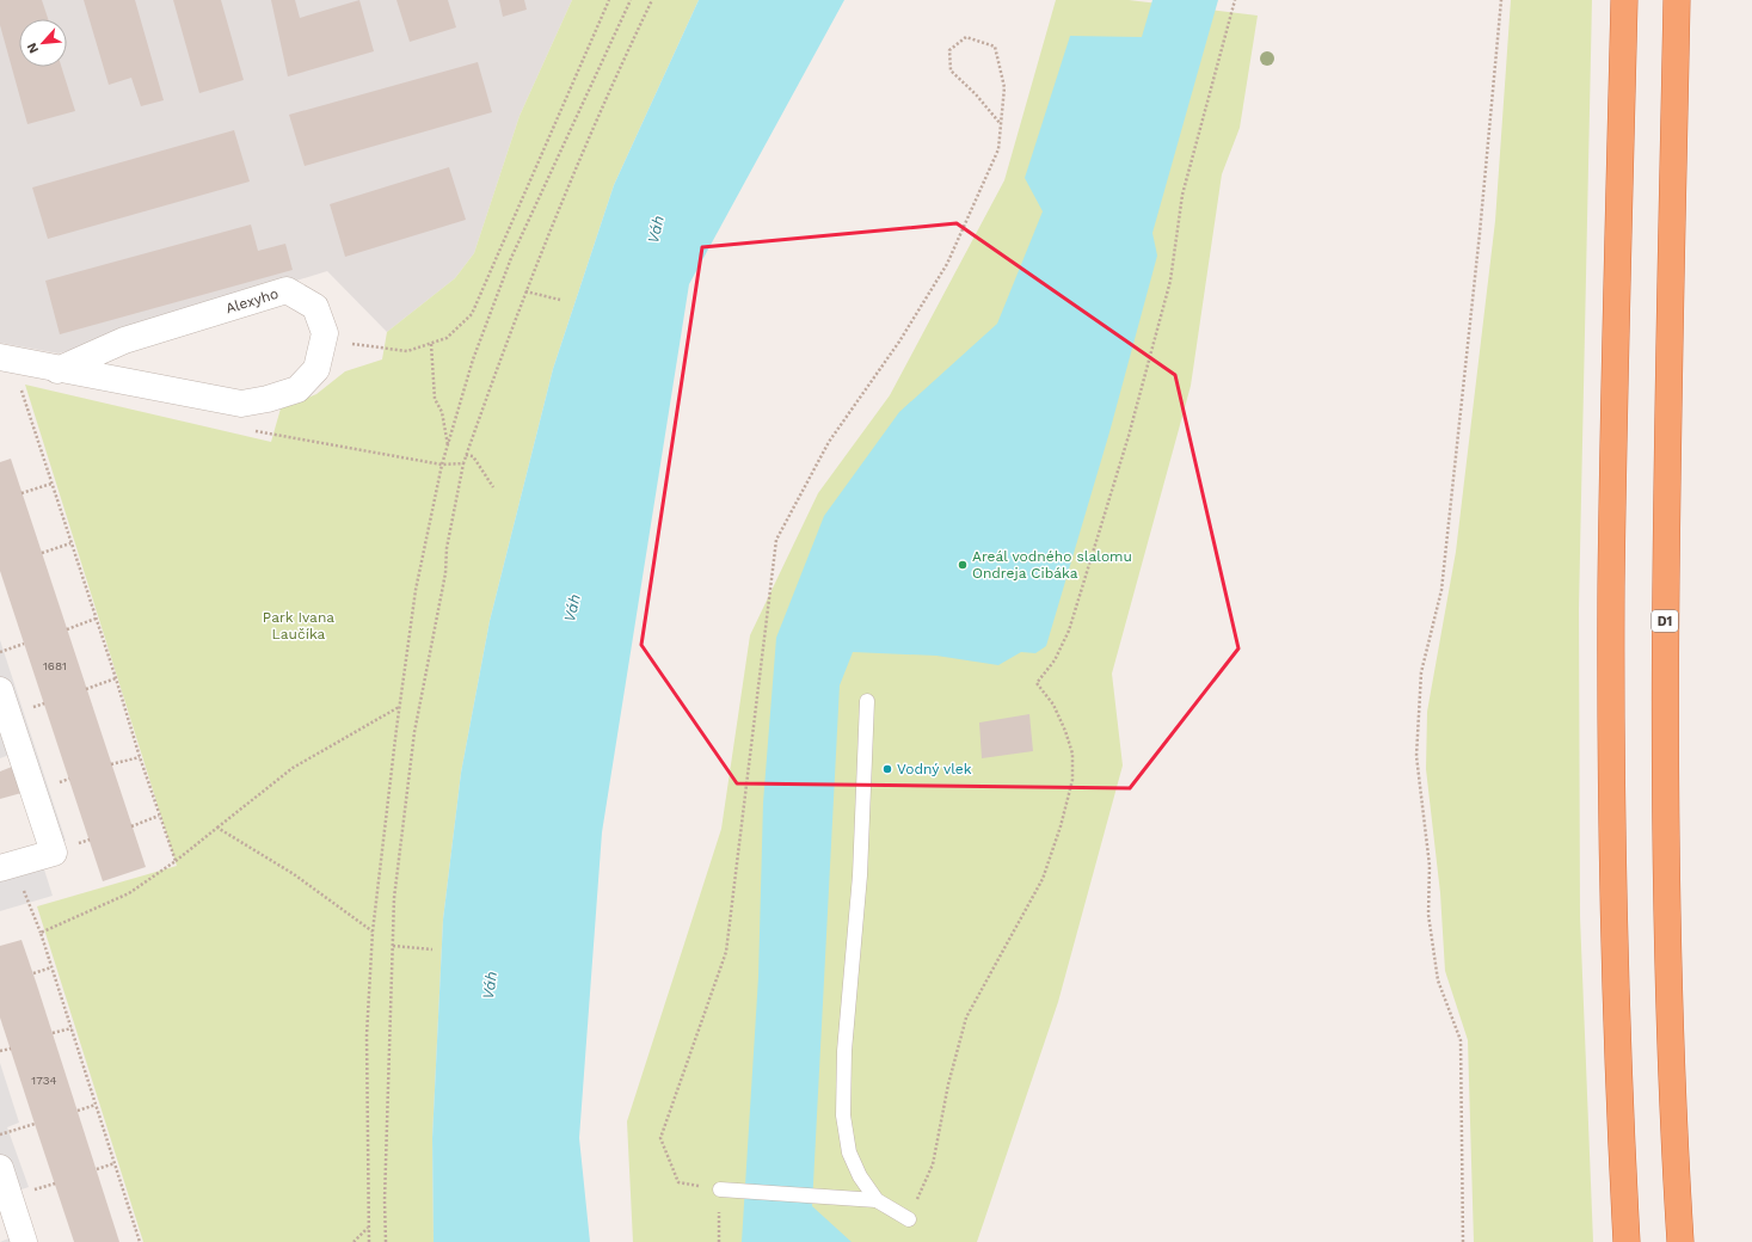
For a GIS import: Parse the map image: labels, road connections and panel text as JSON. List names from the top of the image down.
{
  "streets": {
    "highway": ["D1"],
    "street": ["Alexyho"]
  },
  "water": ["Váh"],
  "parks": ["Park Ivana Laučíka"],
  "places": ["Areál vodného slalomu Ondreja Cibáka", "Vodný vlek"],
  "house_numbers": ["1681", "1734"],
  "north": "bottom left"
}
